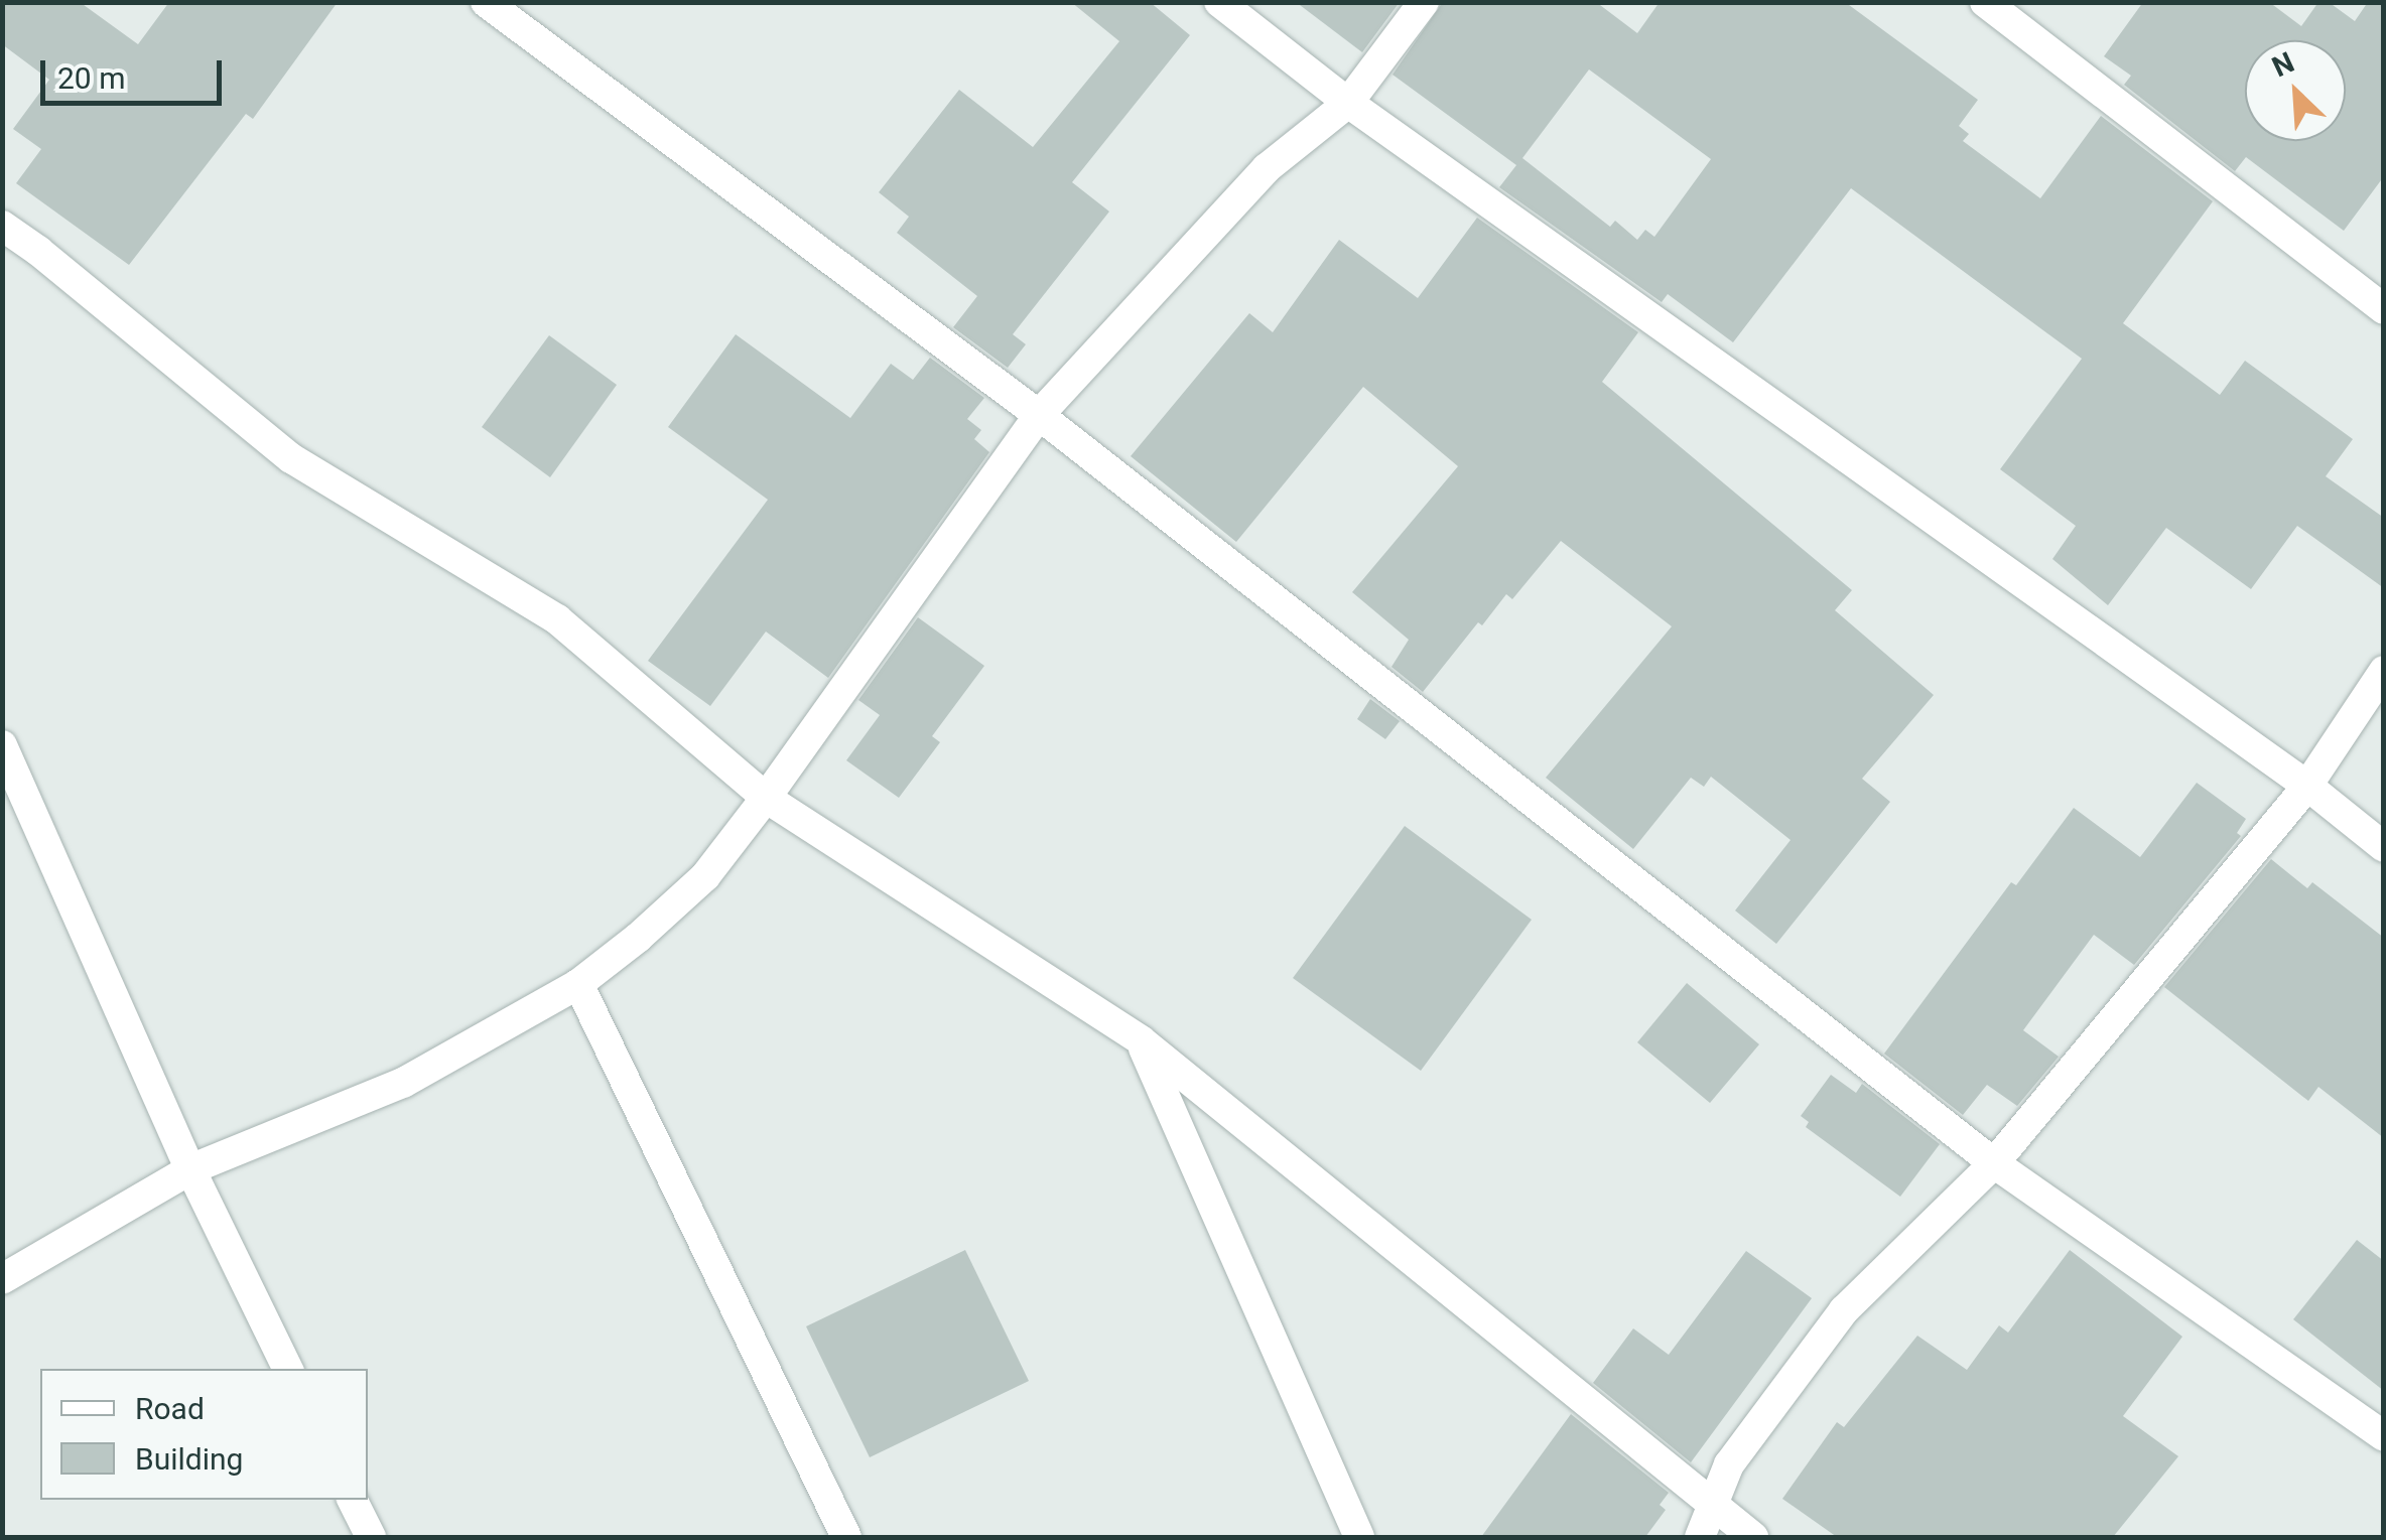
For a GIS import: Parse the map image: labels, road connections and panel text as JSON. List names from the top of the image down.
{
  "legend": ["Road", "Building"],
  "scale_bar": "20 m",
  "north": "top left"
}
